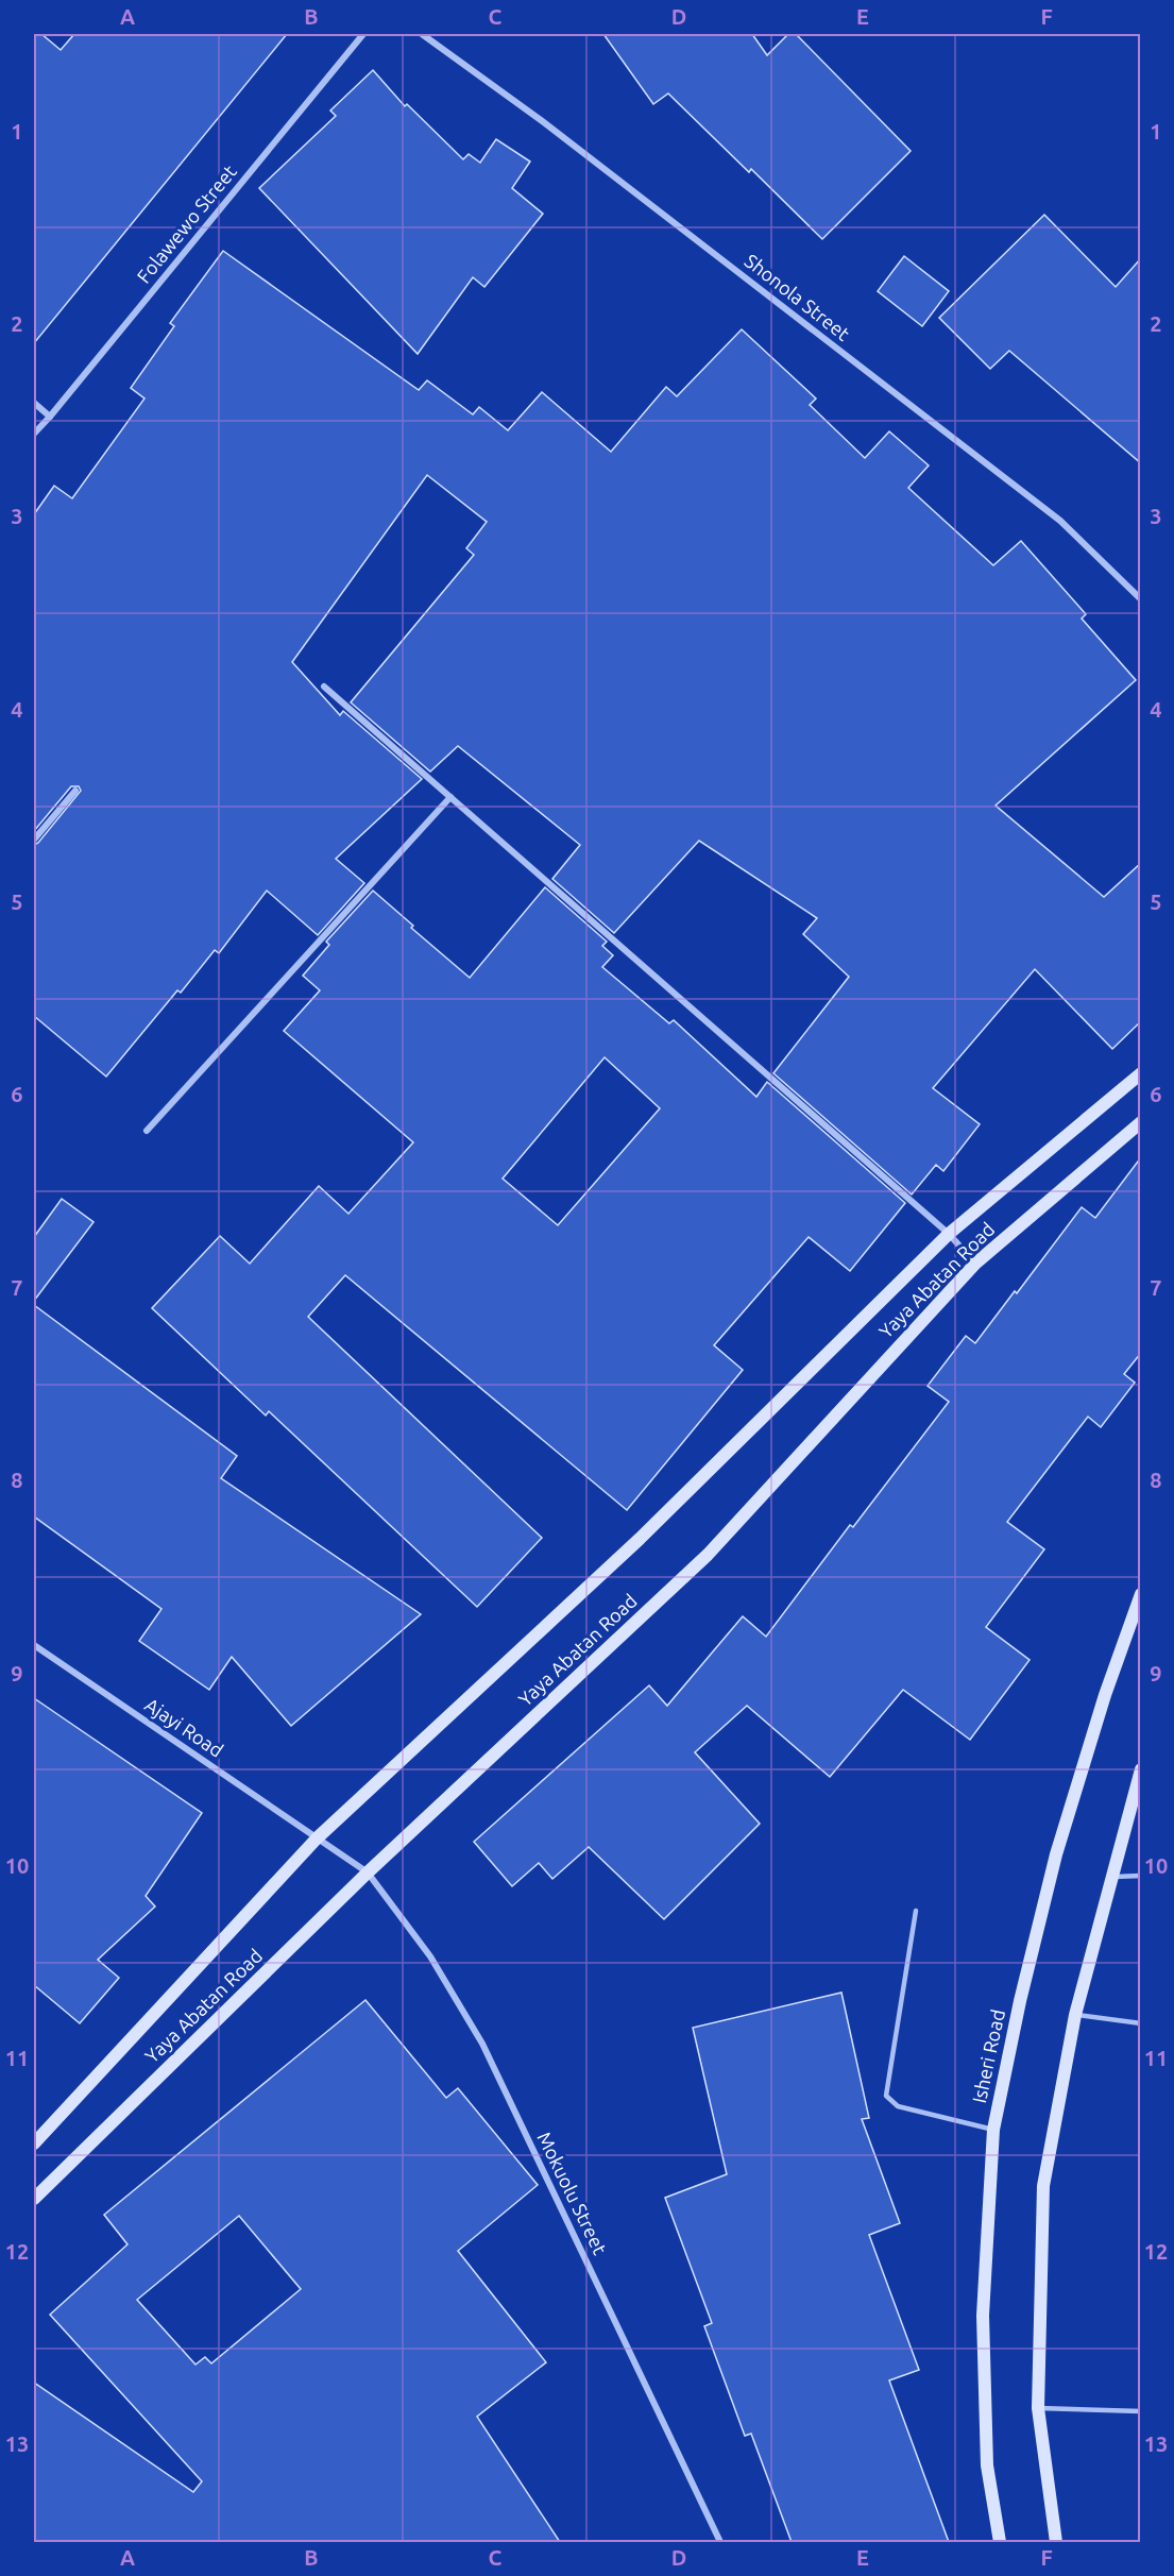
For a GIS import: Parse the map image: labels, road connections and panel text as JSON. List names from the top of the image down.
{
  "streets": {
    "main road": ["Yaya Abatan Road", "Isheri Road"],
    "street": [
      "Folawewo Street",
      "Shonola Street",
      "Ajayi Road",
      "Mokuolu Street"
    ]
  },
  "crossings": [
    ["Yaya Abatan Road", "Ajayi Road"],
    ["Yaya Abatan Road", "Mokuolu Street"],
    ["Ajayi Road", "Mokuolu Street"]
  ],
  "grid": {
    "columns": [
      "A",
      "B",
      "C",
      "D",
      "E",
      "F"
    ],
    "rows": [
      "1",
      "2",
      "3",
      "4",
      "5",
      "6",
      "7",
      "8",
      "9",
      "10",
      "11",
      "12",
      "13"
    ]
  }
}
